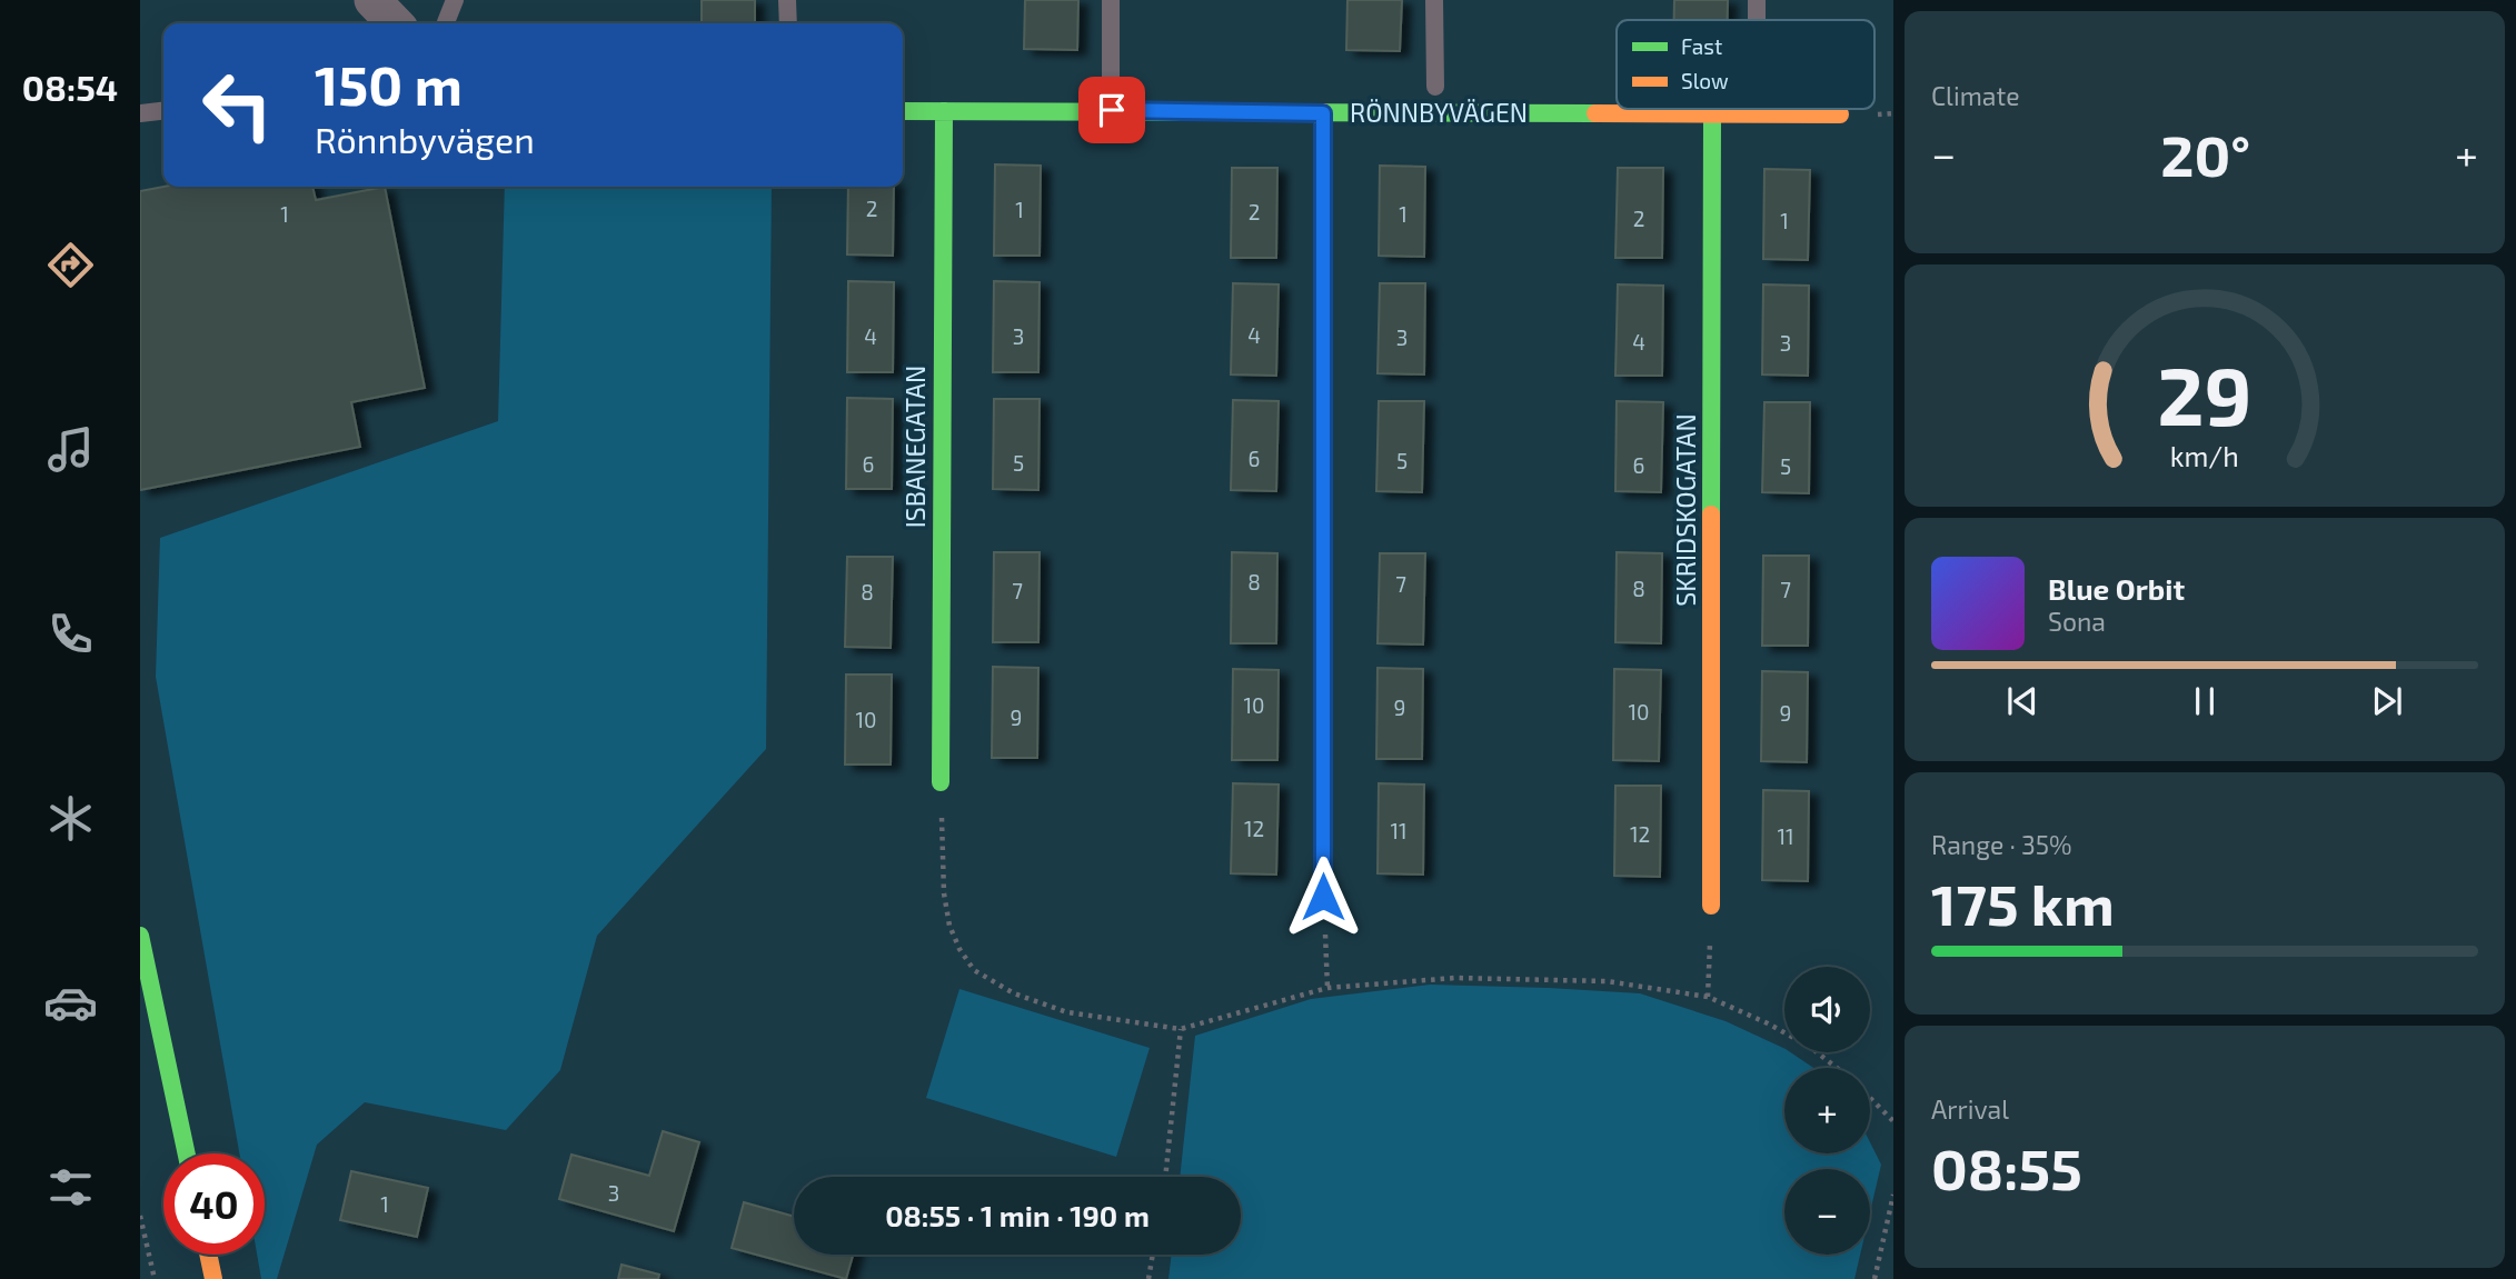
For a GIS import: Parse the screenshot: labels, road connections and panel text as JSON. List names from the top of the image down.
{
  "streets": {
    "street": ["RÖNNBYVÄGEN", "ISBANEGATAN", "SKRIDSKOGATAN"]
  },
  "crossings": [
    ["RÖNNBYVÄGEN", "ISBANEGATAN"],
    ["RÖNNBYVÄGEN", "SKRIDSKOGATAN"]
  ],
  "house_numbers": [
    "2",
    "1",
    "2",
    "1",
    "1",
    "2",
    "1",
    "4",
    "4",
    "3",
    "3",
    "4",
    "3",
    "6",
    "5",
    "5",
    "6",
    "6",
    "5",
    "8",
    "7",
    "8",
    "7",
    "7",
    "8",
    "10",
    "9",
    "10",
    "9",
    "9",
    "10",
    "12",
    "11",
    "12",
    "11",
    "3",
    "1"
  ],
  "legend": ["Fast", "Slow"],
  "page": {
    "tabs": "08:54",
    "tile": [
      "Climate",
      ["Range · 35%", "175 km"],
      ["Arrival", "08:55"]
    ],
    "turn": ["150 m", "Rönnbyvägen"],
    "heat": ["−", "20°", "+"],
    "song": ["Blue Orbit", "Sona"],
    "map_buttons": ["+", "−"],
    "limit": "40",
    "trip": "08:55 · 1 min · 190 m",
    "gauge": ["29", "km/h"]
  }
}
